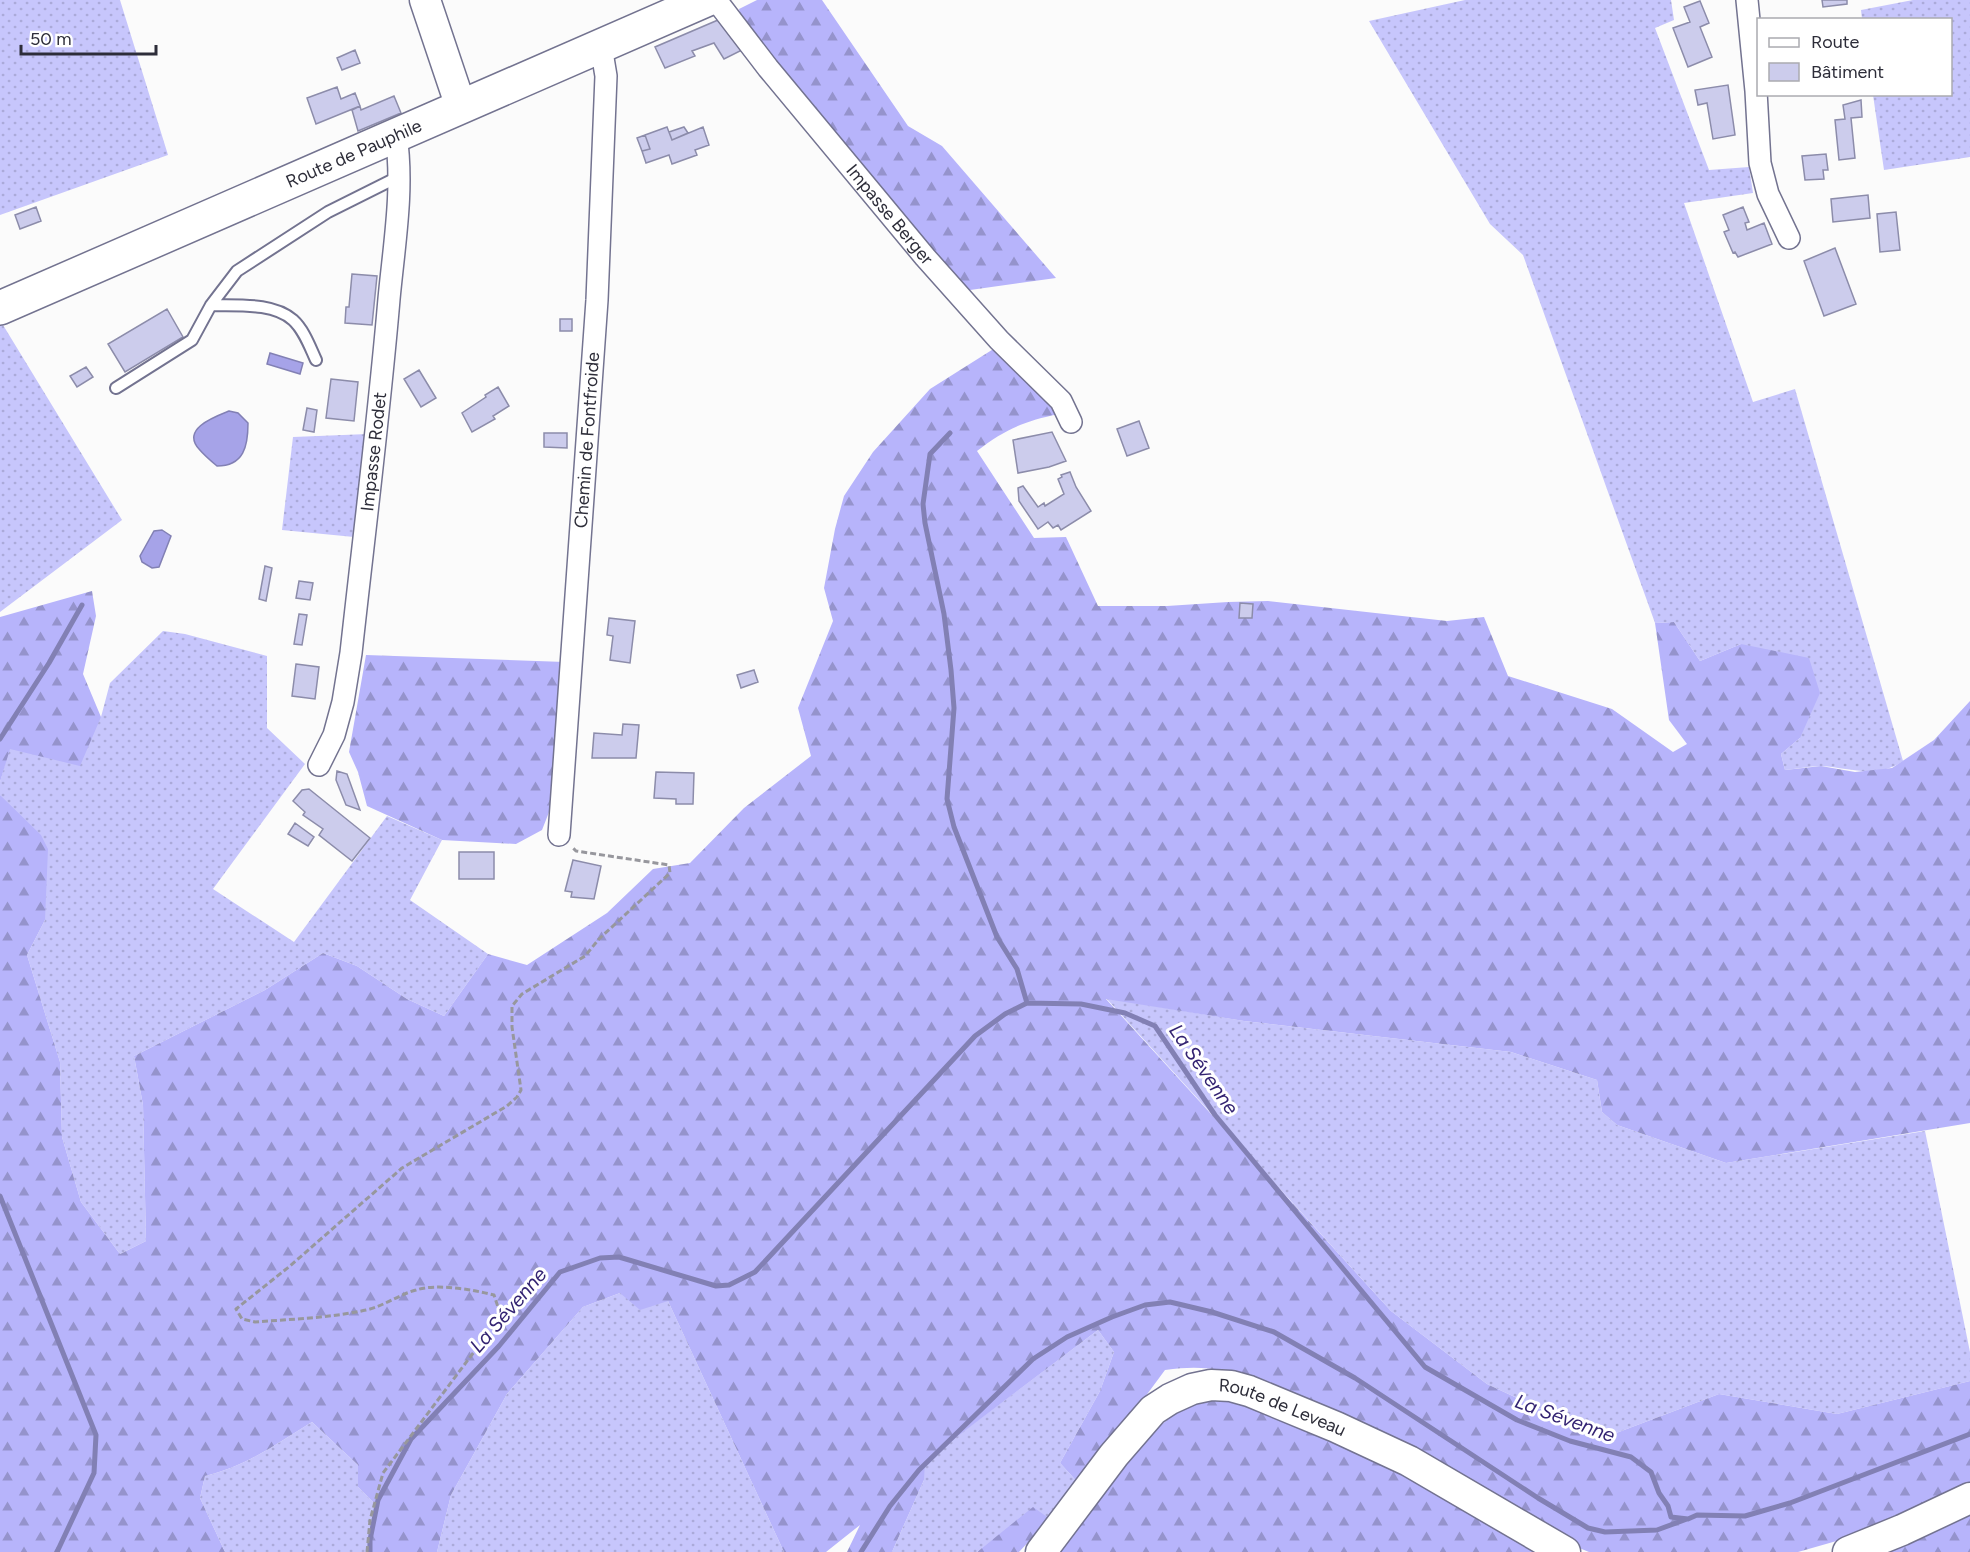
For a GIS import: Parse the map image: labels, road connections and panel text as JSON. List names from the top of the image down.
{
  "streets": {
    "main road": ["Route de Pauphile"],
    "street": [
      "Impasse Berger",
      "Chemin de Fontfroide",
      "Impasse Rodet",
      "Route de Leveau"
    ]
  },
  "crossings": [
    ["Route de Pauphile", "Chemin de Fontfroide"],
    ["Route de Pauphile", "Impasse Rodet"]
  ],
  "water": ["La Sévenne"],
  "legend": ["Route", "Bâtiment"],
  "scale_bar": "50 m"
}
